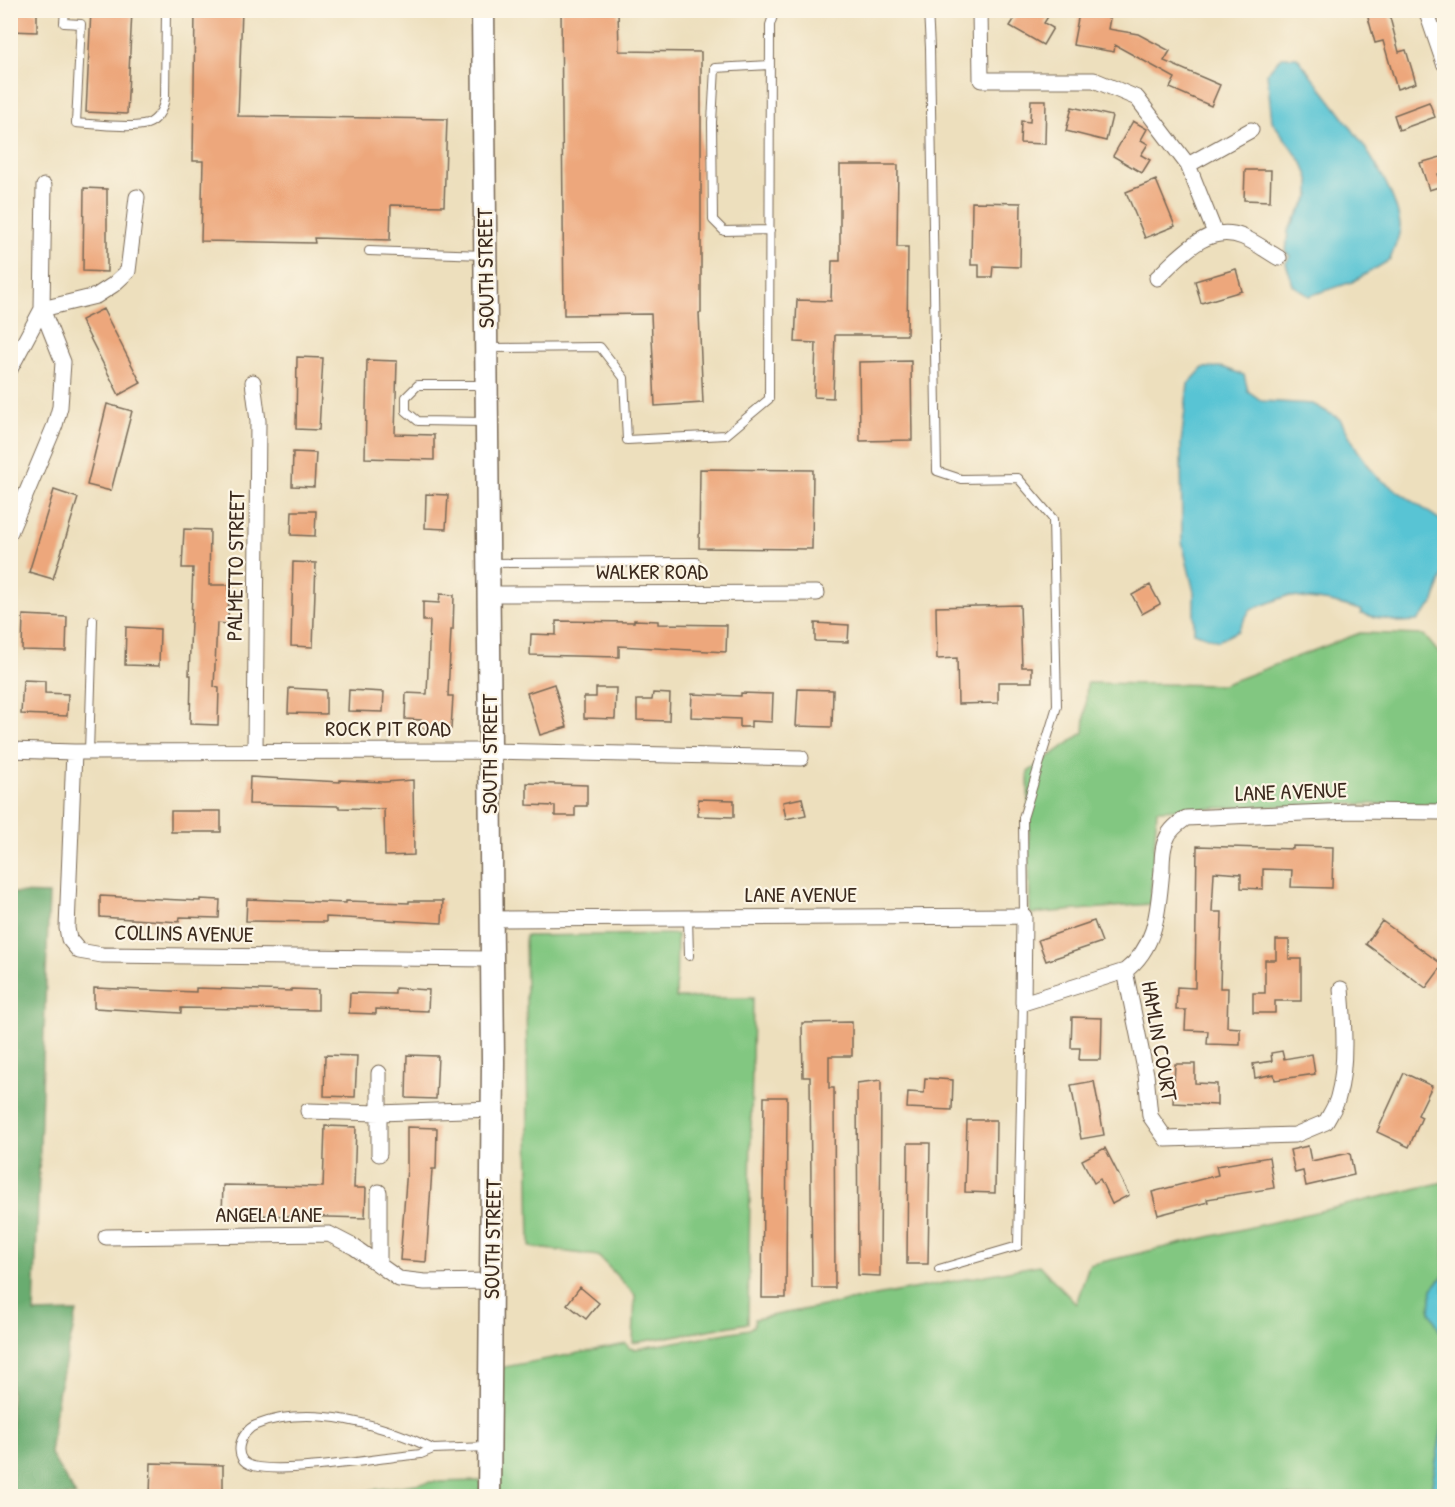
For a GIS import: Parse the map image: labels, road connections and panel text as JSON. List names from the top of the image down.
{
  "streets": {
    "main road": ["SOUTH STREET"],
    "street": [
      "PALMETTO STREET",
      "WALKER ROAD",
      "ROCK PIT ROAD",
      "LANE AVENUE",
      "COLLINS AVENUE",
      "HAMLIN COURT",
      "ANGELA LANE"
    ]
  },
  "crossings": [
    ["SOUTH STREET", "WALKER ROAD"],
    ["SOUTH STREET", "ROCK PIT ROAD"],
    ["SOUTH STREET", "LANE AVENUE"],
    ["SOUTH STREET", "COLLINS AVENUE"],
    ["SOUTH STREET", "ANGELA LANE"],
    ["PALMETTO STREET", "ROCK PIT ROAD"],
    ["ROCK PIT ROAD", "COLLINS AVENUE"],
    ["LANE AVENUE", "HAMLIN COURT"]
  ]
}
